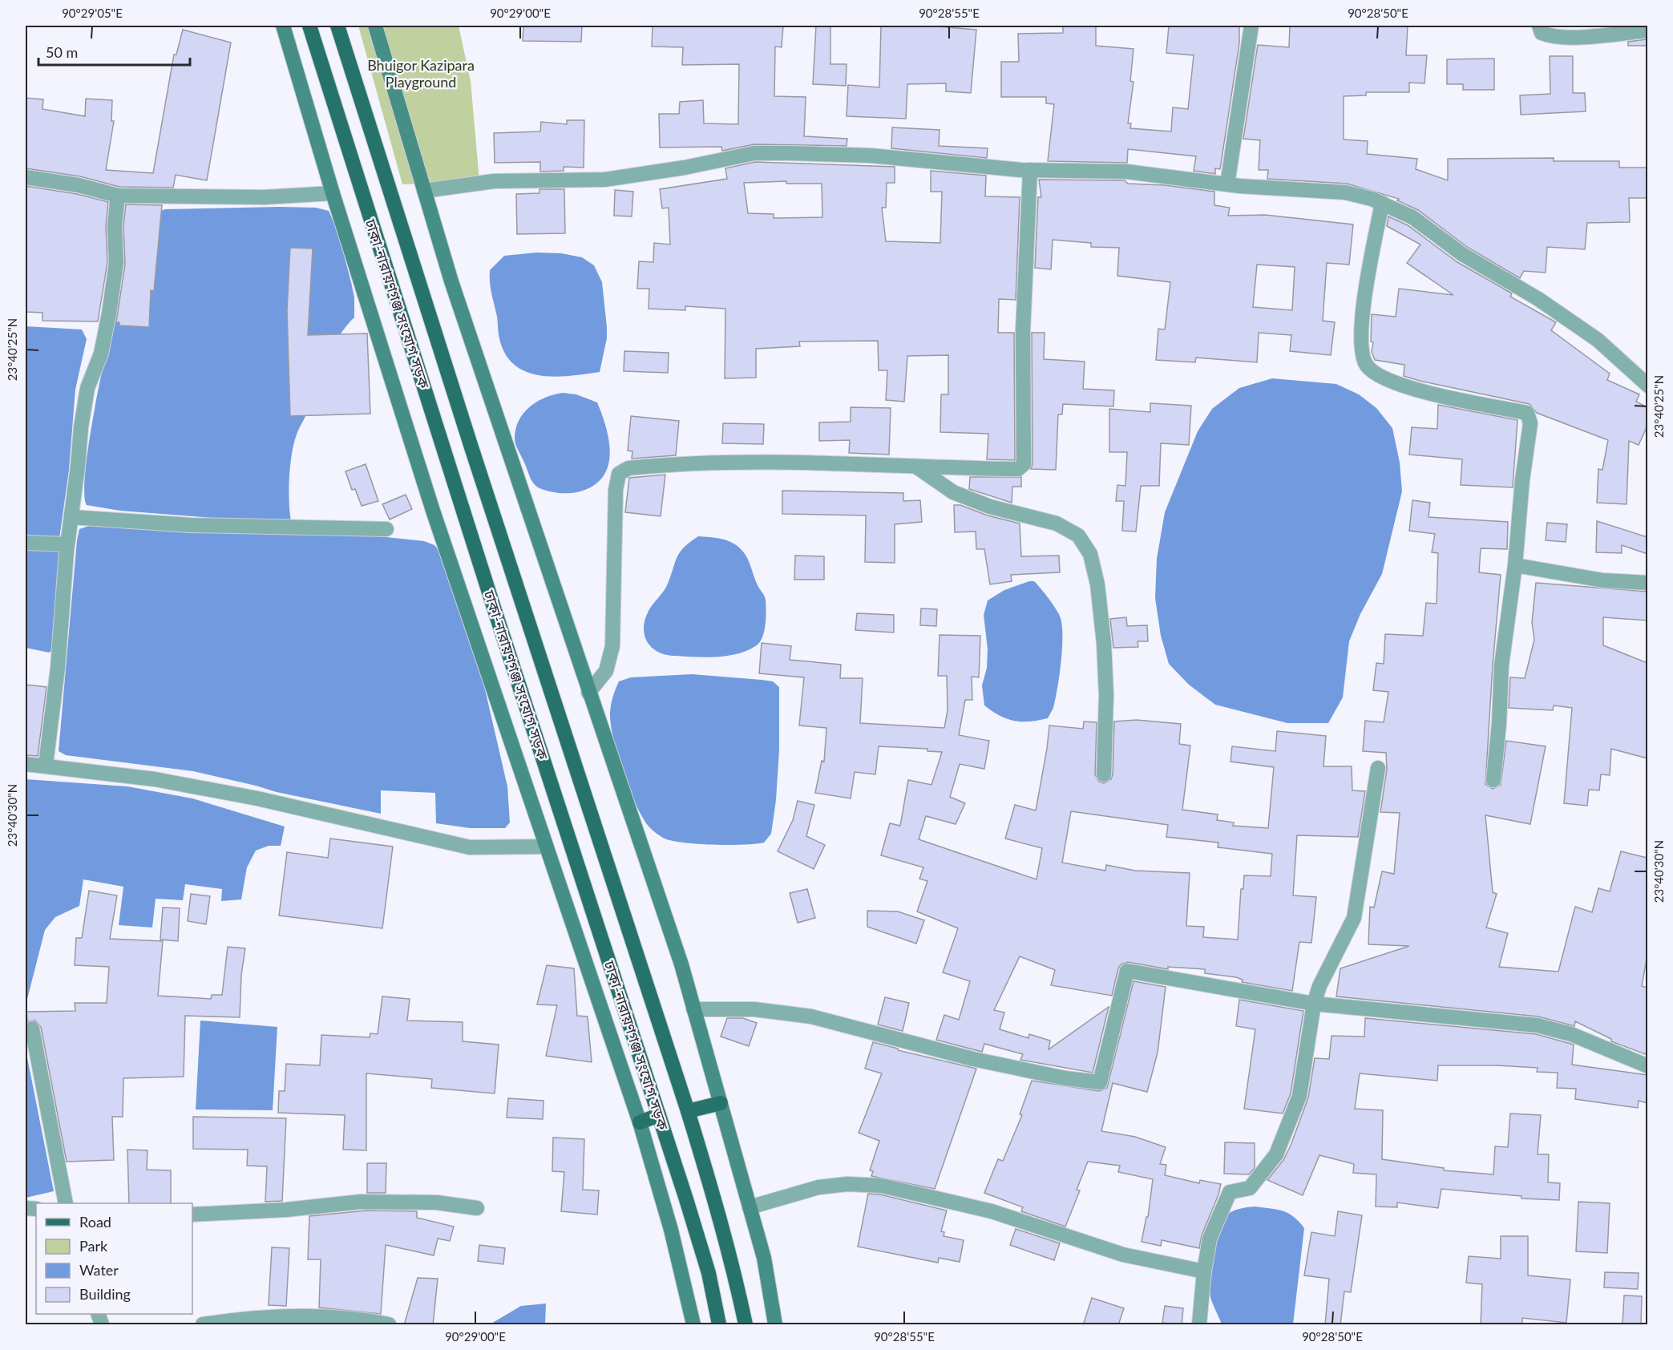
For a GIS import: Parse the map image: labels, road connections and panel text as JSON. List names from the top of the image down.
{
  "streets": {
    "main road": ["ঢাকা-নারায়ণগঞ্জ সংযোগ সড়ক"]
  },
  "parks": ["Bhuigor Kazipara Playground"],
  "legend": [
    "Road",
    "Park",
    "Water",
    "Building"
  ],
  "scale_bar": "50 m",
  "coordinates": [
    "90°29'05\"E",
    "90°29'00\"E",
    "90°28'55\"E",
    "90°28'50\"E",
    "23°40'25\"N",
    "23°40'30\"N"
  ]
}
